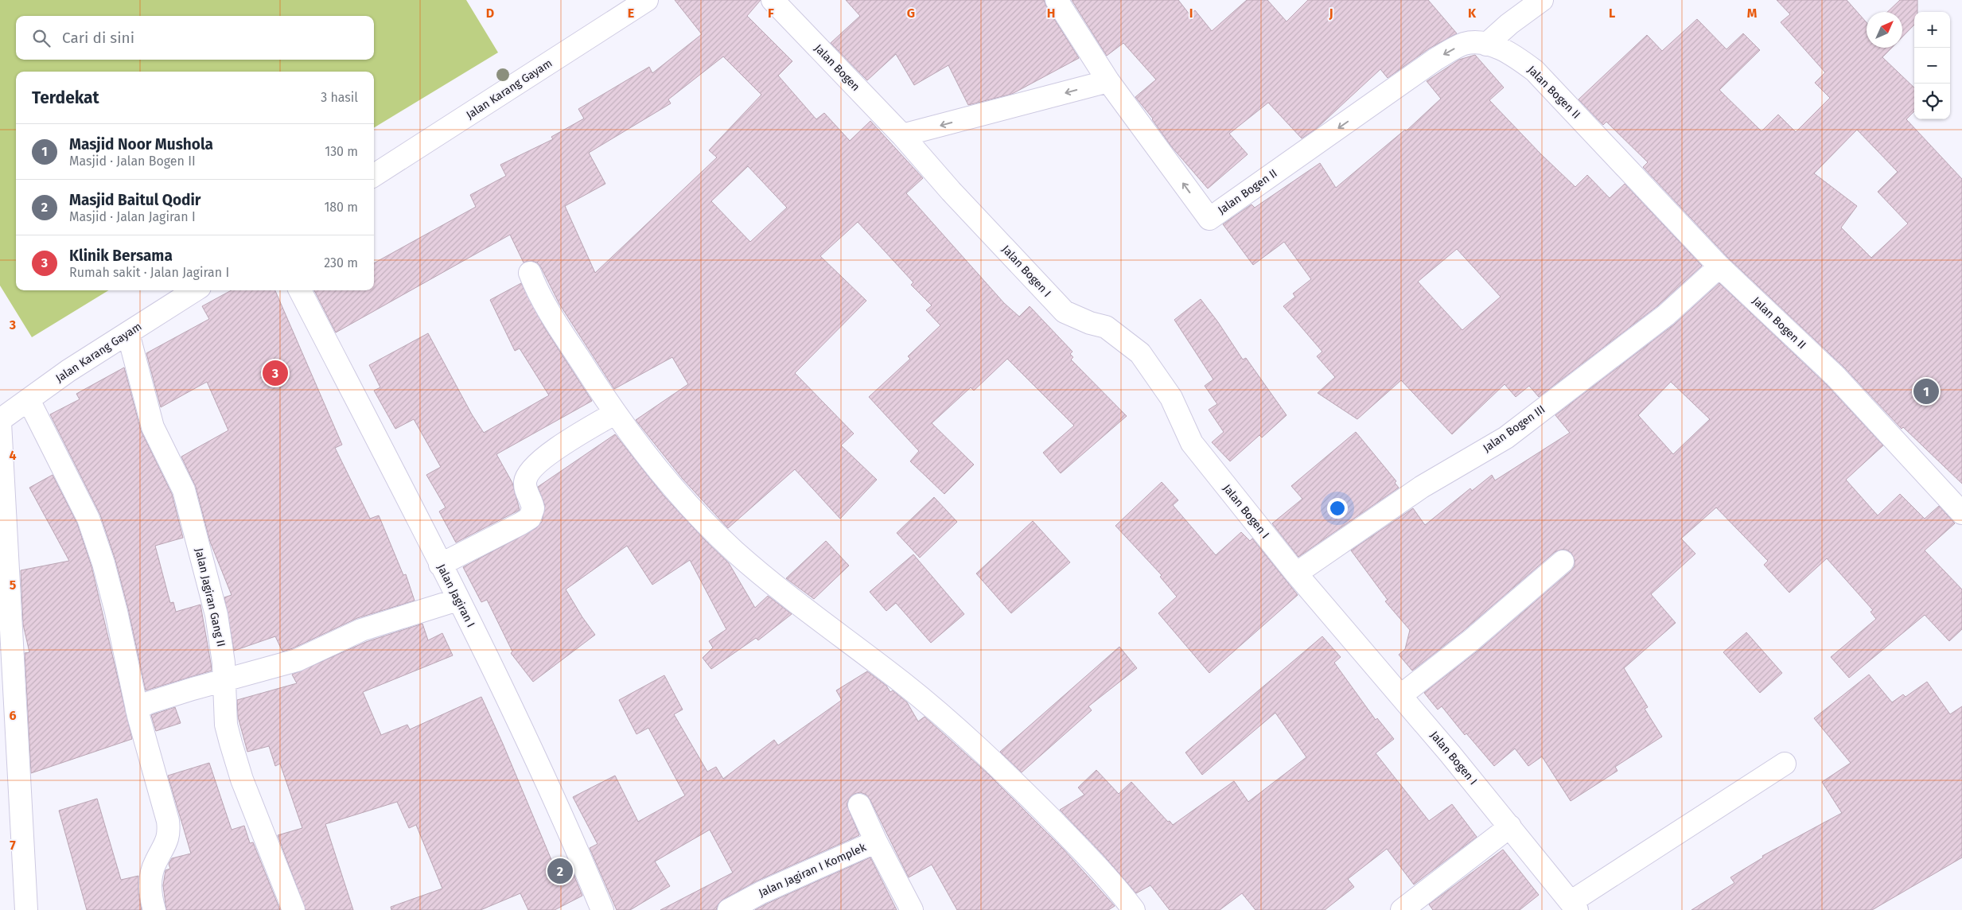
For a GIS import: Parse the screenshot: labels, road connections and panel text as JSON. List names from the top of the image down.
{
  "streets": {
    "street": [
      "Jalan Bogen",
      "Jalan Karang Gayam",
      "Jalan Bogen II",
      "Jalan Bogen I",
      "Jalan Bogen III",
      "Jalan Jagiran I",
      "Jalan Jagiran Gang II",
      "Jalan Jagiran I Komplek"
    ]
  },
  "crossings": [
    ["Jalan Bogen", "Jalan Bogen I"],
    ["Jalan Karang Gayam", "Jalan Jagiran Gang II"],
    ["Jalan Bogen II", "Jalan Bogen III"],
    ["Jalan Bogen I", "Jalan Bogen III"]
  ],
  "north": "top right",
  "page": {
    "map_buttons": ["+", "−"],
    "search": "Cari di sini",
    "heading": ["Terdekat", "3 hasil"],
    "list": [
      {
        "mark": "1",
        "name": "Masjid Noor Mushola",
        "note": "Masjid · Jalan Bogen II",
        "value": "130 m"
      },
      {
        "mark": "2",
        "name": "Masjid Baitul Qodir",
        "note": "Masjid · Jalan Jagiran I",
        "value": "180 m"
      },
      {
        "mark": "3",
        "name": "Klinik Bersama",
        "note": "Rumah sakit · Jalan Jagiran I",
        "value": "230 m"
      }
    ],
    "pins": ["3", "1", "2"]
  },
  "grid": {
    "columns": [
      "D",
      "E",
      "F",
      "G",
      "H",
      "I",
      "J",
      "K",
      "L",
      "M"
    ],
    "rows": [
      "3",
      "4",
      "5",
      "6",
      "7"
    ]
  }
}
